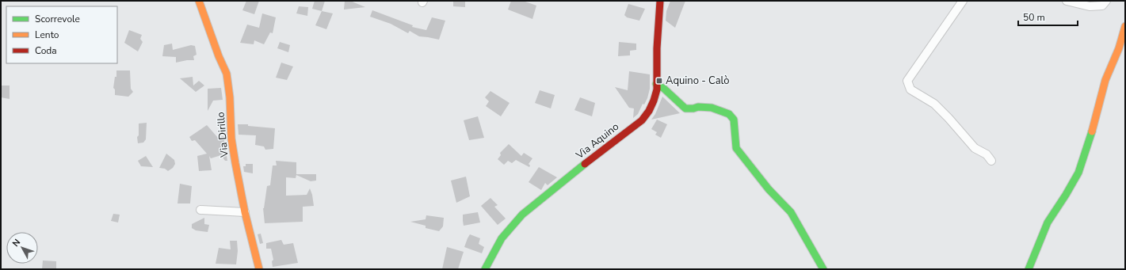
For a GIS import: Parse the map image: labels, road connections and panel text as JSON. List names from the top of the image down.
{
  "streets": {
    "street": ["Via Dirillo", "Via Aquino"]
  },
  "places": {
    "transit": ["Aquino - Calò"]
  },
  "legend": ["Scorrevole", "Lento", "Coda"],
  "scale_bar": "50 m",
  "north": "top left"
}
